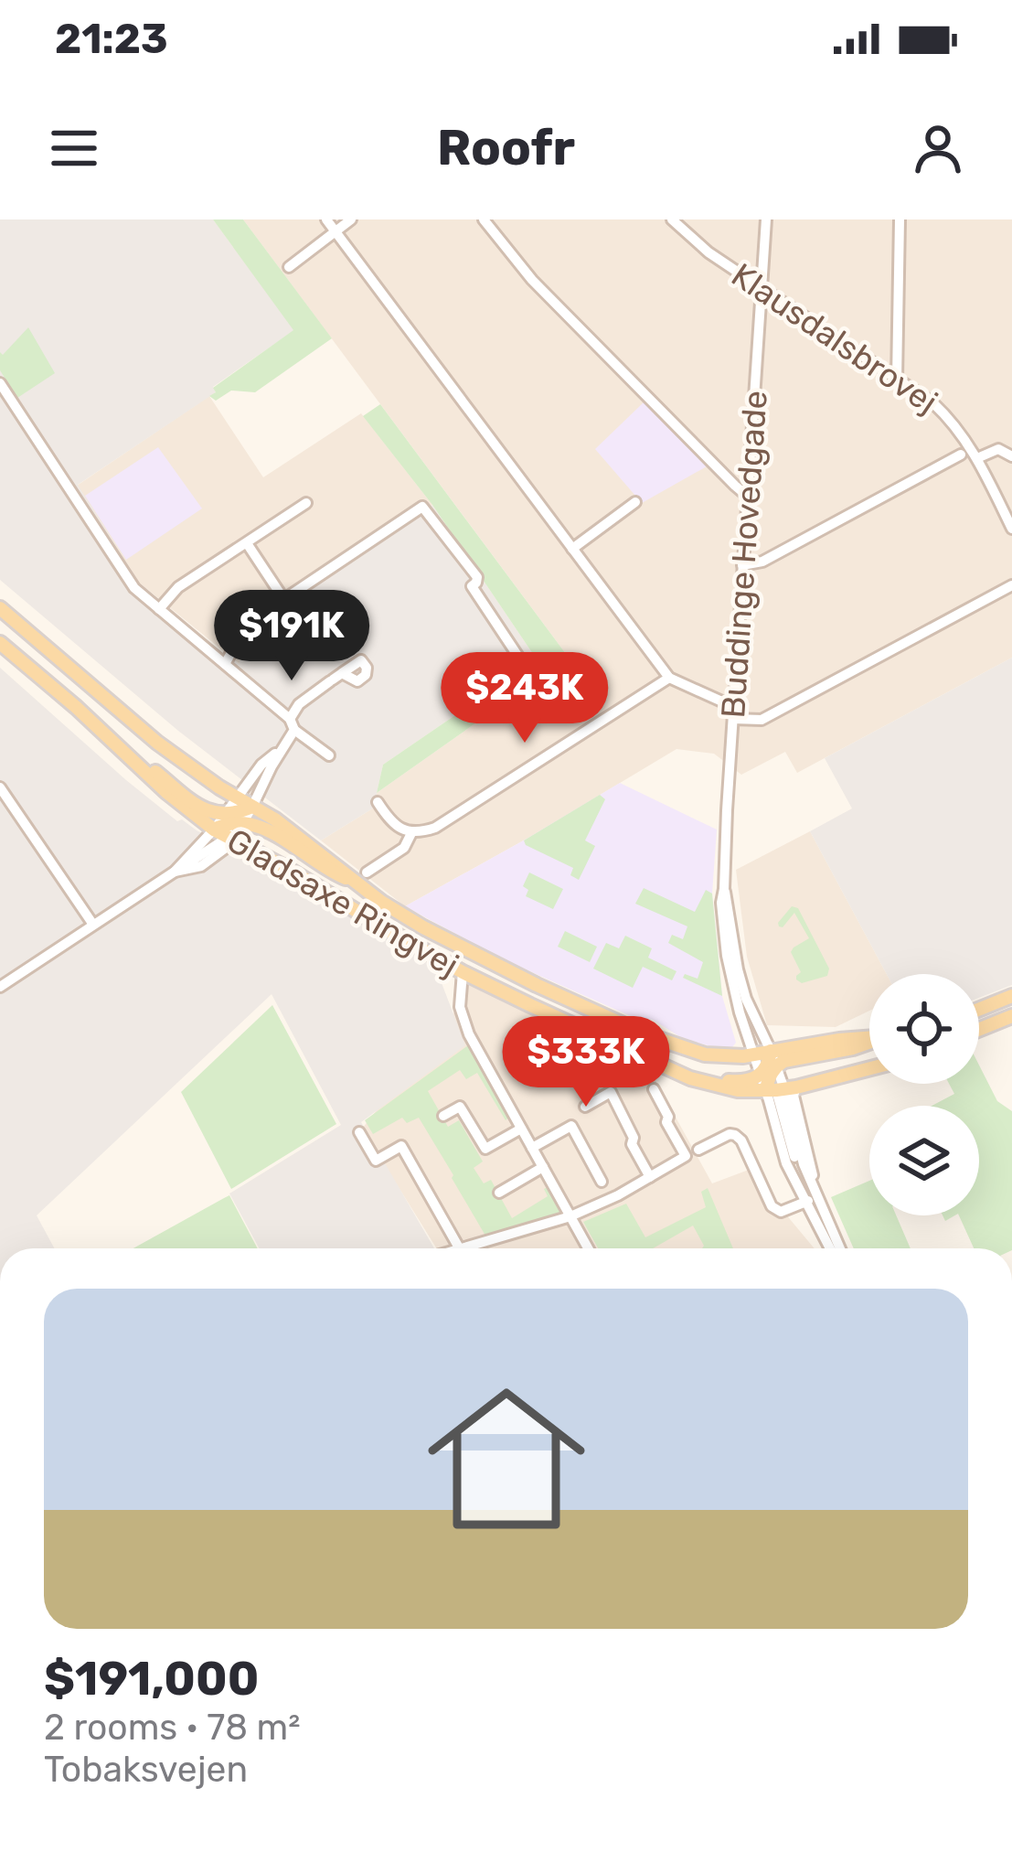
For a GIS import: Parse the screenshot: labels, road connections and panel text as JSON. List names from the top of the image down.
{
  "streets": {
    "main road": ["Gladsaxe Ringvej"],
    "street": ["Klausdalsbrovej", "Buddinge Hovedgade"]
  },
  "crossings": [
    ["Klausdalsbrovej", "Buddinge Hovedgade"],
    ["Buddinge Hovedgade", "Gladsaxe Ringvej"]
  ],
  "page": {
    "status": "21:23",
    "header": "Roofr",
    "price": ["$191K", "$243K", "$333K"],
    "list": [
      {
        "name": "$191,000",
        "note": "2 rooms · 78 m² · Tobaksvejen"
      }
    ]
  }
}
